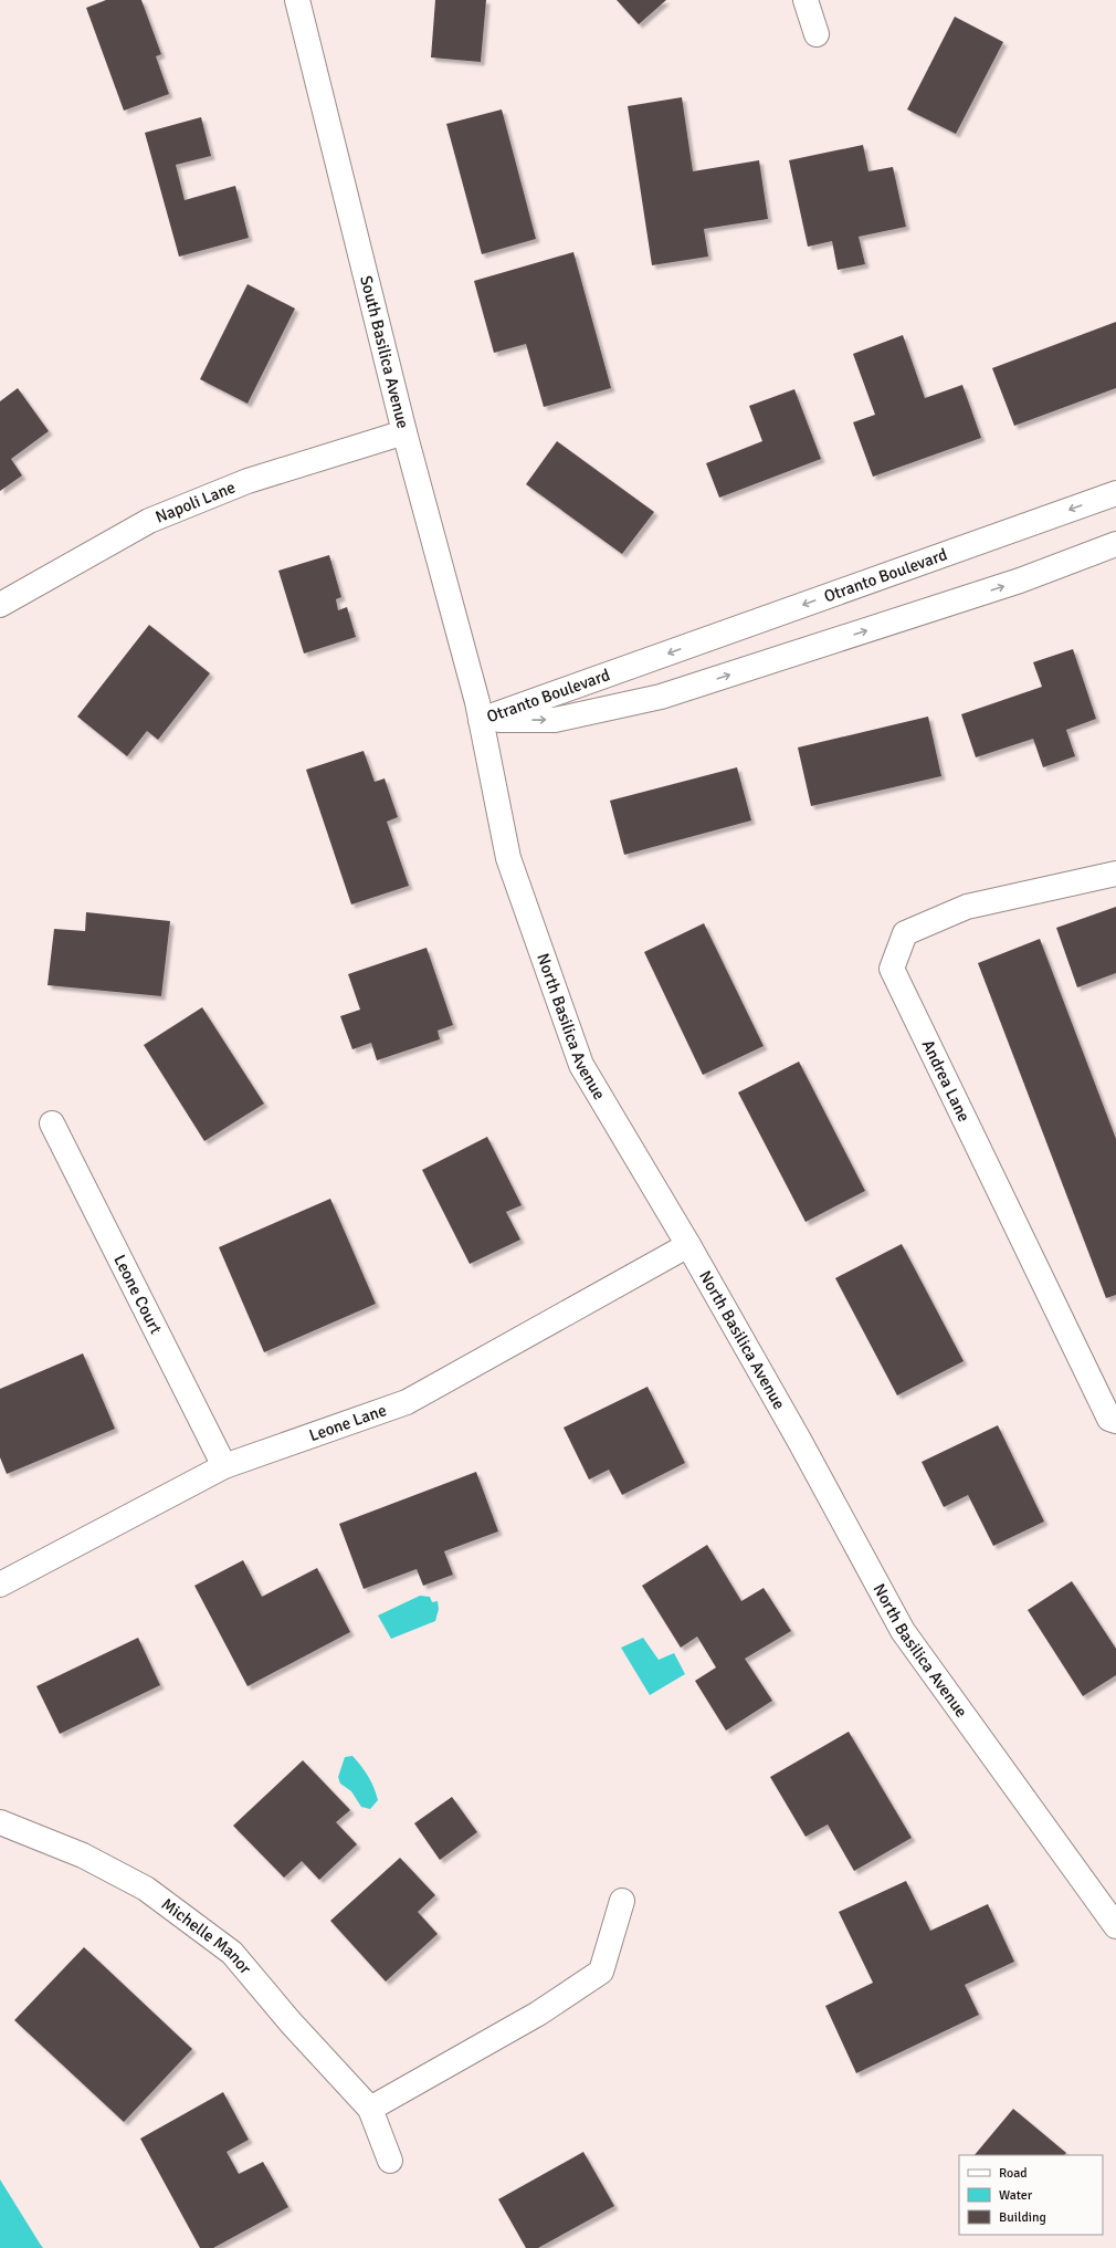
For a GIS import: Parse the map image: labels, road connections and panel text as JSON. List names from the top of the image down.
{
  "streets": {
    "street": [
      "South Basilica Avenue",
      "Napoli Lane",
      "Otranto Boulevard",
      "North Basilica Avenue",
      "Andrea Lane",
      "Leone Court",
      "Leone Lane",
      "Michelle Manor"
    ]
  },
  "crossings": [
    ["South Basilica Avenue", "Napoli Lane"],
    ["South Basilica Avenue", "Otranto Boulevard"],
    ["South Basilica Avenue", "North Basilica Avenue"],
    ["Otranto Boulevard", "North Basilica Avenue"],
    ["North Basilica Avenue", "Leone Lane"],
    ["Leone Court", "Leone Lane"]
  ],
  "legend": ["Road", "Water", "Building"]
}
